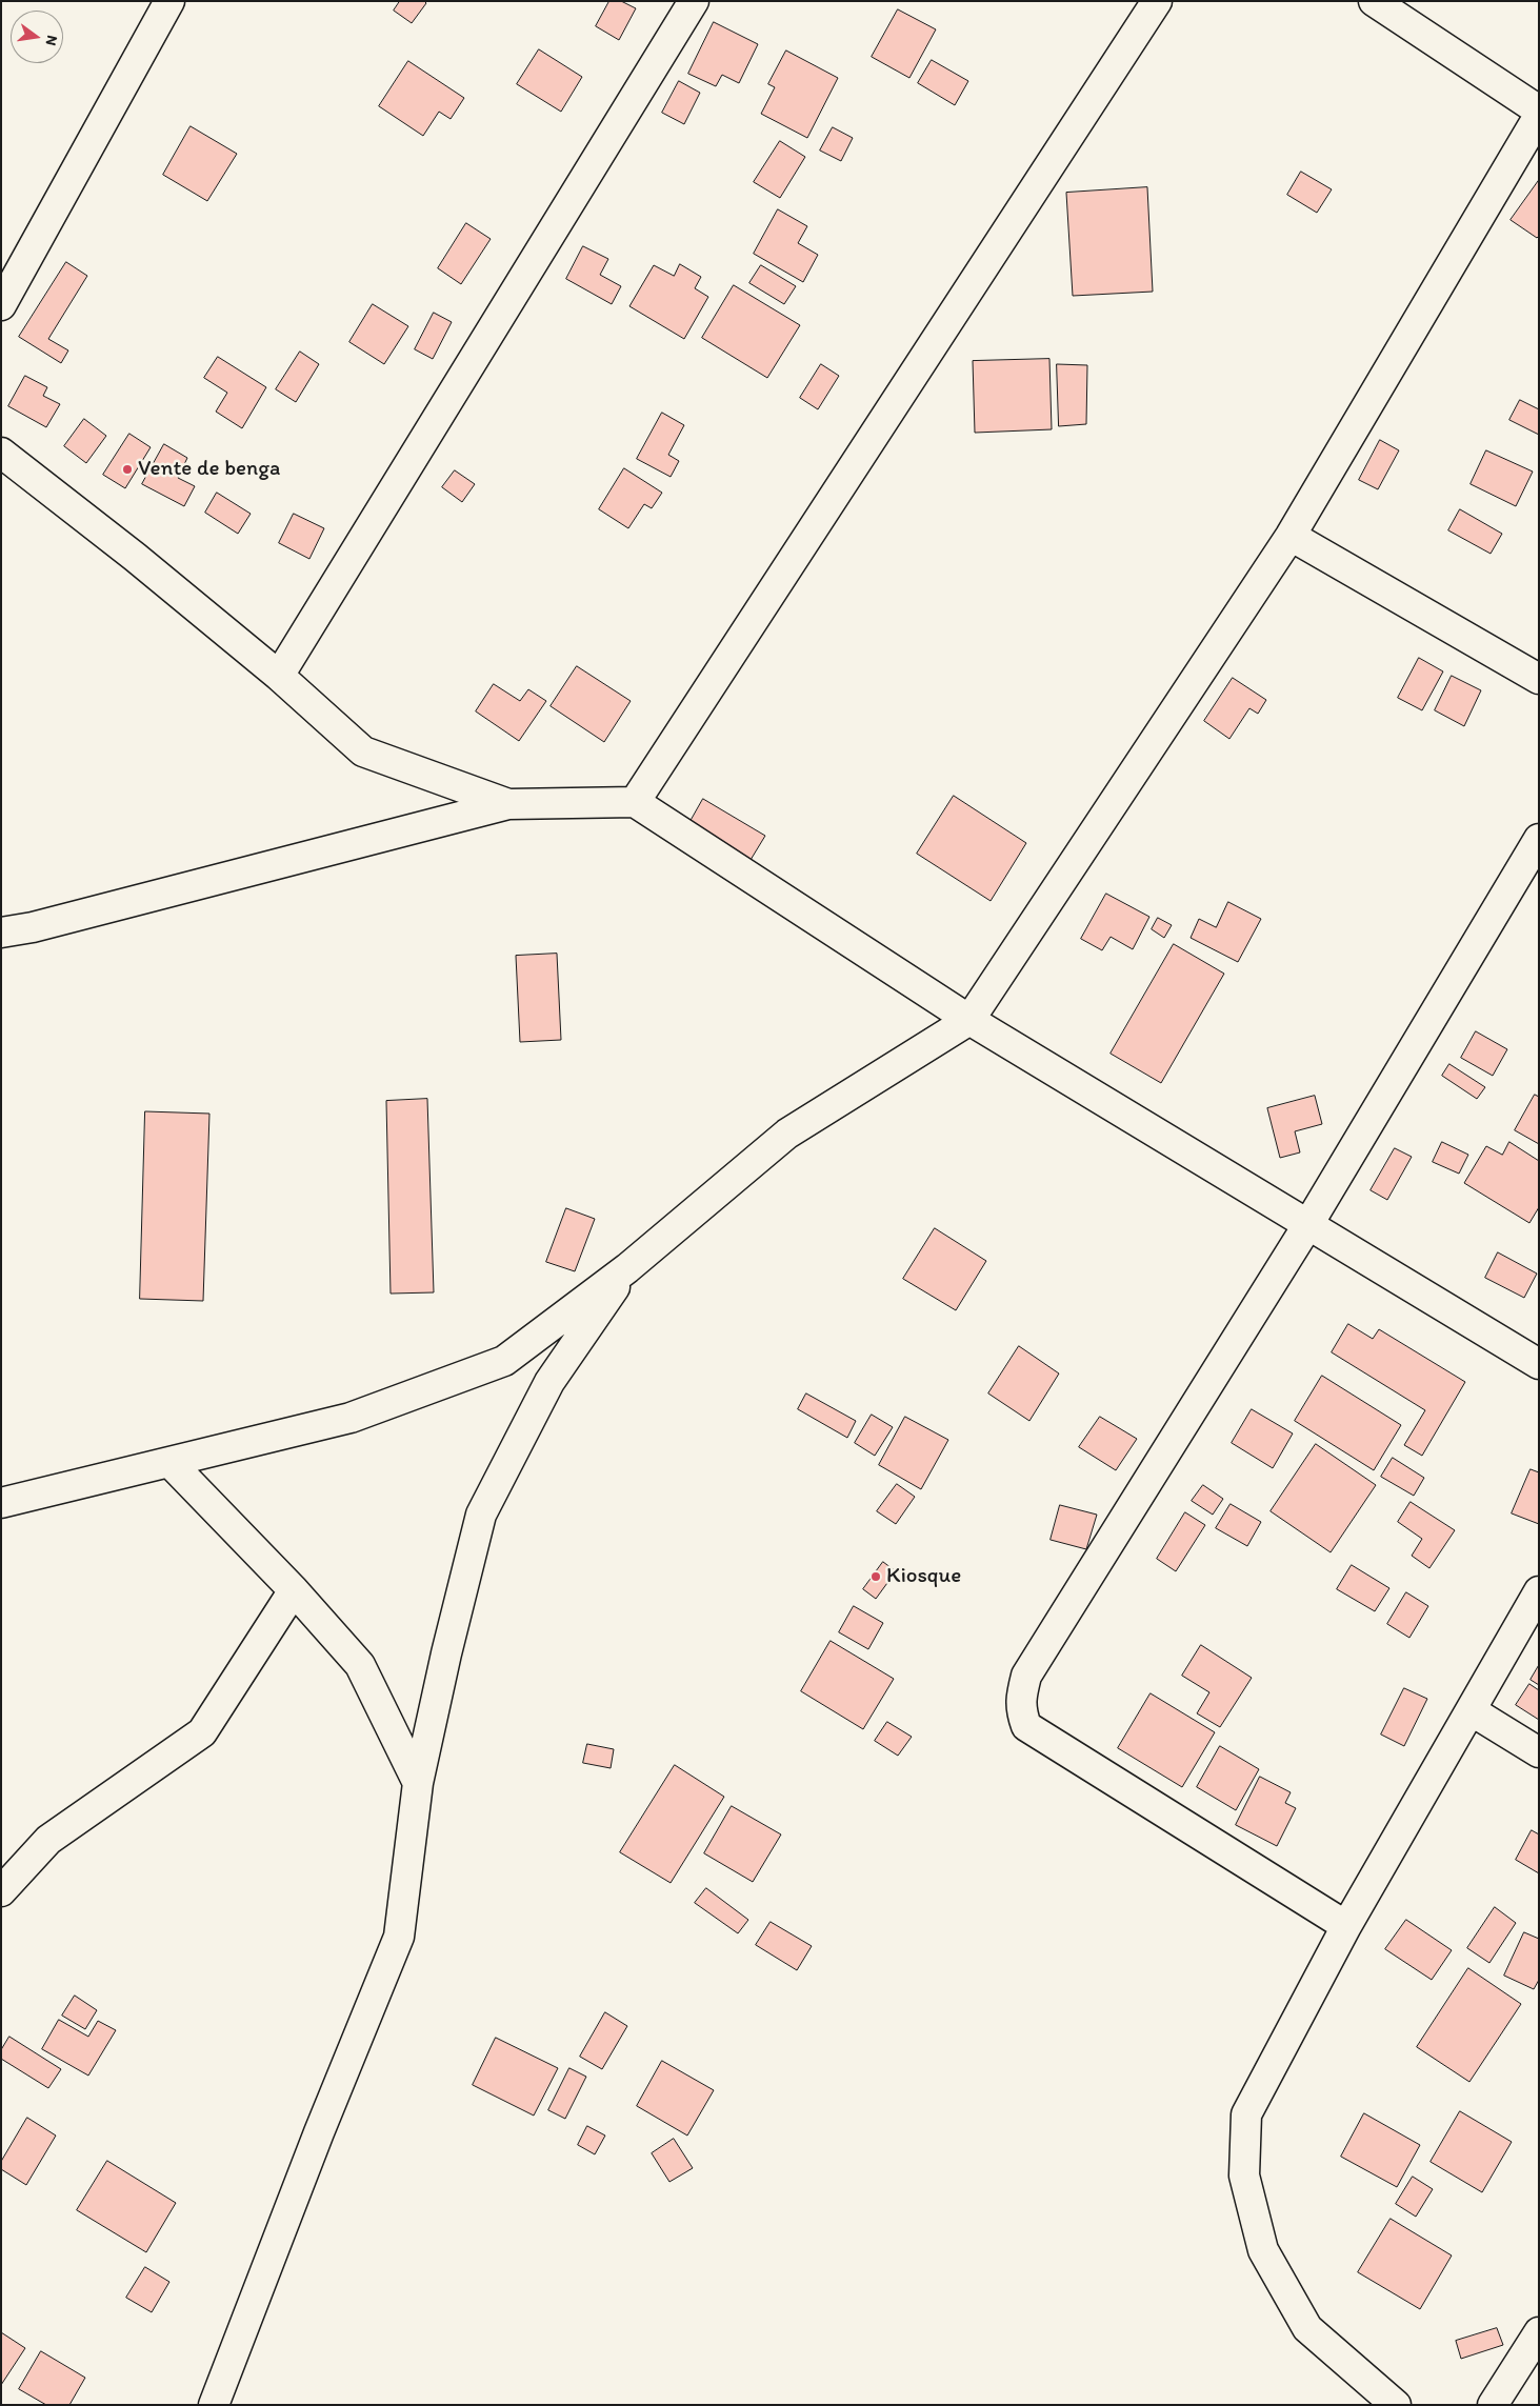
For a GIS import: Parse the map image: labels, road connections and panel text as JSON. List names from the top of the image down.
{
  "places": ["Vente de benga", "Kiosque"],
  "north": "right"
}
